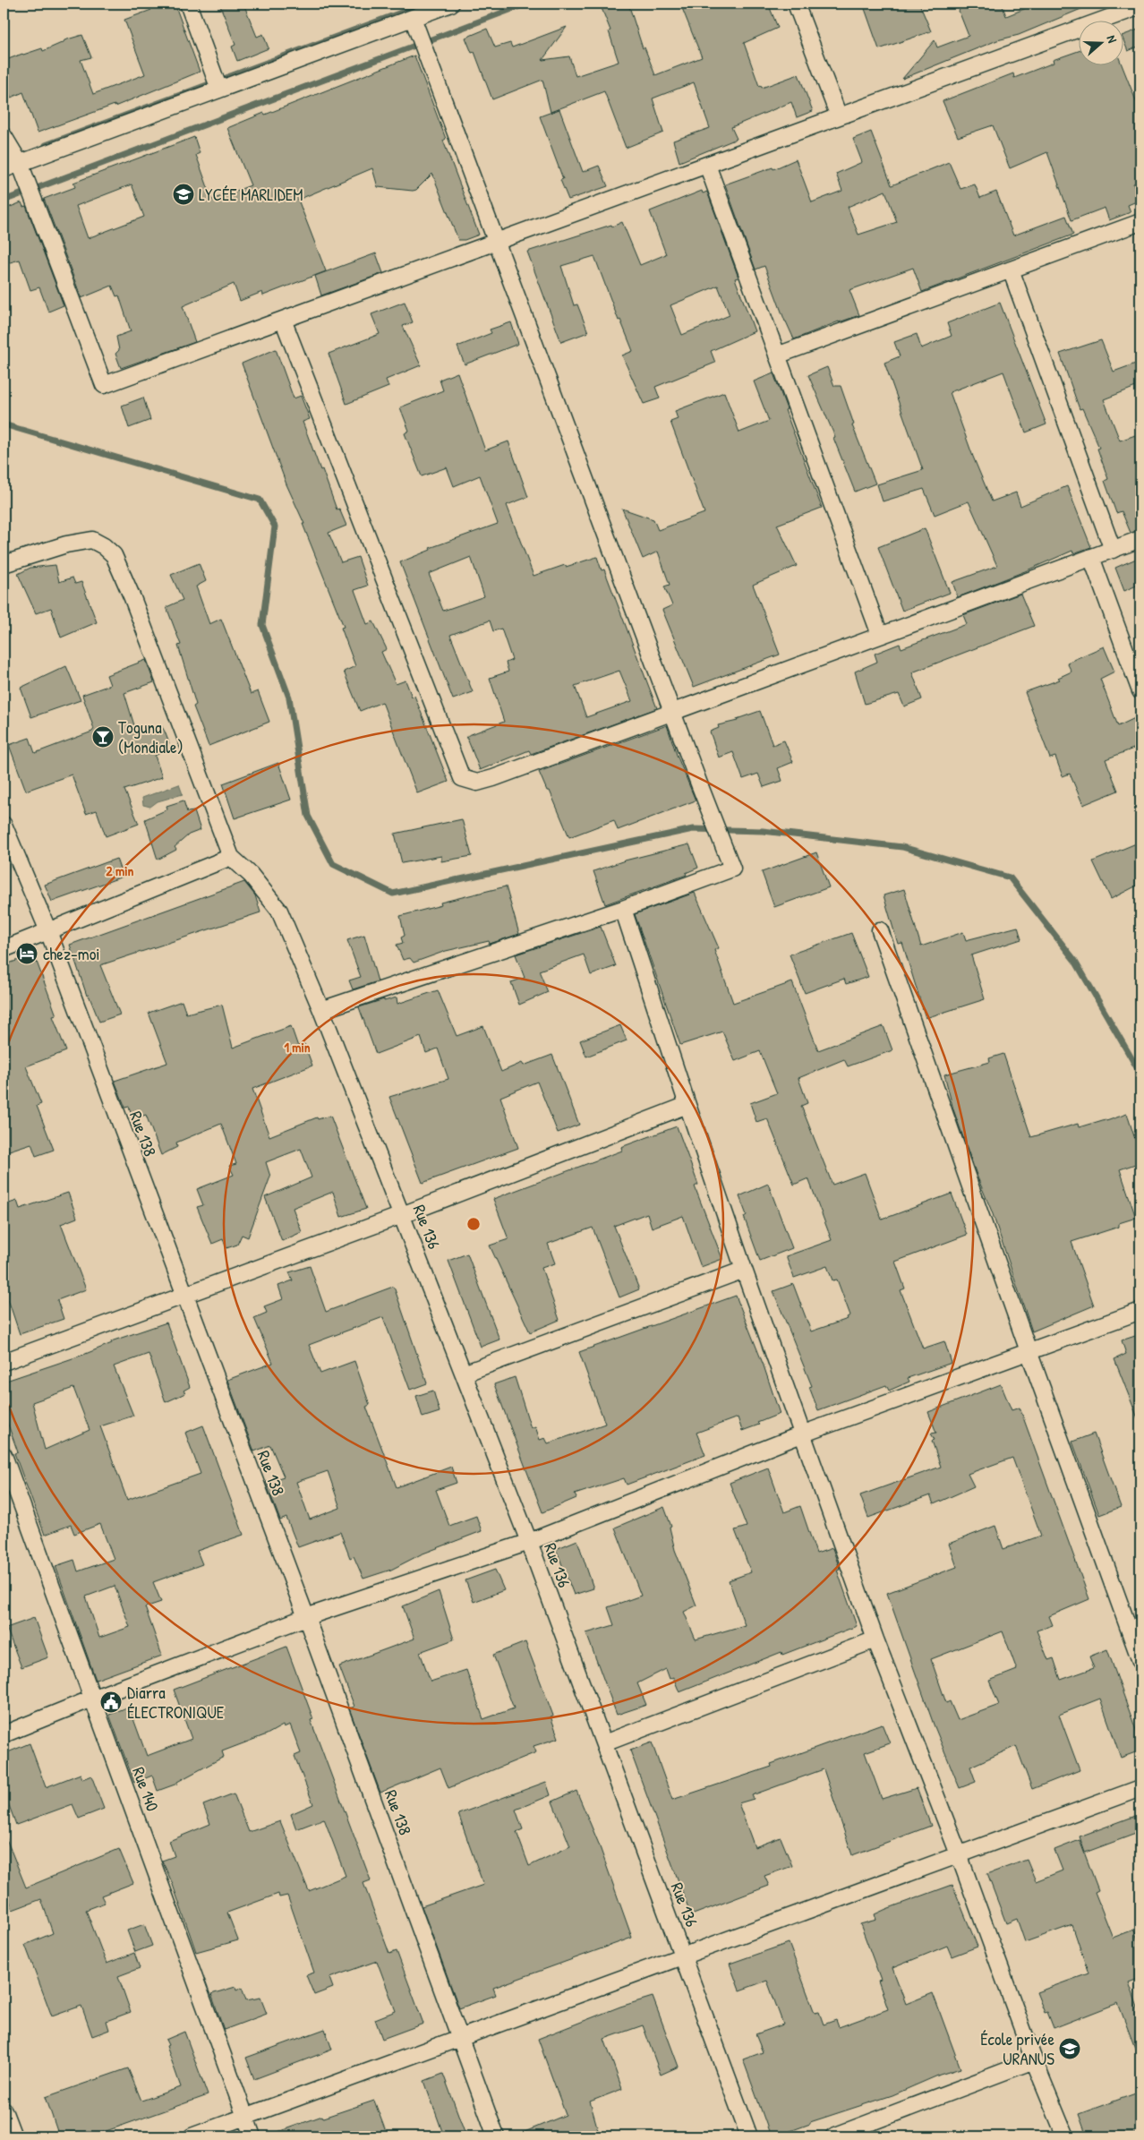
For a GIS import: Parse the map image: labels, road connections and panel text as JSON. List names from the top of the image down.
{
  "streets": {
    "street": ["Rue 138", "Rue 136", "Rue 140"]
  },
  "places": {
    "school or university": ["LYCÉE MARLIDEM", "École privée URANUS"],
    "bar": ["Toguna (Mondiale)"],
    "hotel": ["chez-moi"],
    "public building": ["Diarra ÉLECTRONIQUE"]
  },
  "north": "right",
  "rings": ["2 min", "1 min"]
}
